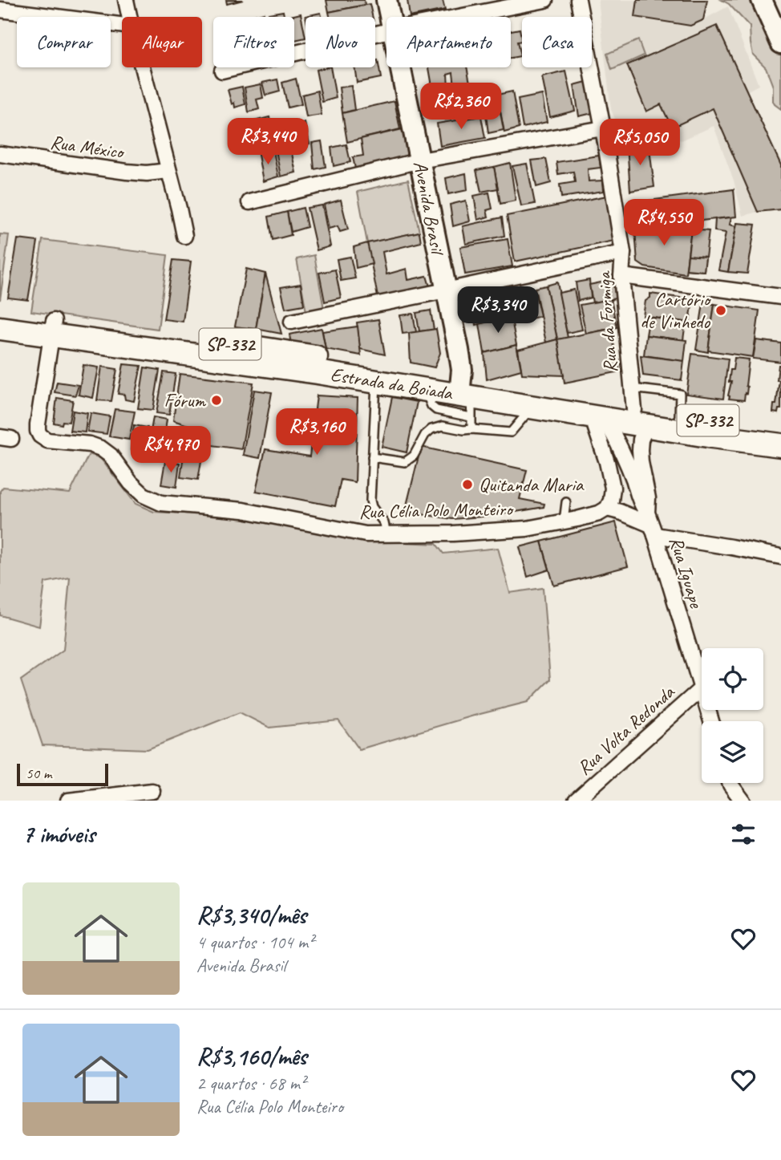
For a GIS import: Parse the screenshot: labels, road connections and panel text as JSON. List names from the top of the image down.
{
  "streets": {
    "main road": ["SP-332", "Estrada da Boiada"],
    "street": [
      "Rua México",
      "Avenida Brasil",
      "Rua da Formiga",
      "Rua Célia Polo Monteiro",
      "Rua Iguape",
      "Rua Volta Redonda"
    ]
  },
  "crossings": [
    ["Avenida Brasil", "Estrada da Boiada"],
    ["Rua da Formiga", "Estrada da Boiada"],
    ["Estrada da Boiada", "Rua Célia Polo Monteiro"],
    ["Estrada da Boiada", "Rua Iguape"],
    ["Rua Iguape", "Rua Volta Redonda"]
  ],
  "places": ["Cartório de Vinhedo", "Fórum", "Quitanda Maria"],
  "scale_bar": "50 m",
  "page": {
    "chip": [
      "Comprar",
      "Alugar",
      "Filtros",
      "Novo",
      "Apartamento",
      "Casa"
    ],
    "price": [
      "R$2,360",
      "R$3,440",
      "R$5,050",
      "R$4,550",
      "R$3,340",
      "R$3,160",
      "R$4,970"
    ],
    "scale": "50 m",
    "heading": "7 imóveis",
    "list": [
      {
        "name": "R$3,340/mês",
        "note": "4 quartos · 104 m² · Avenida Brasil"
      },
      {
        "name": "R$3,160/mês",
        "note": "2 quartos · 68 m² · Rua Célia Polo Monteiro"
      }
    ]
  }
}
